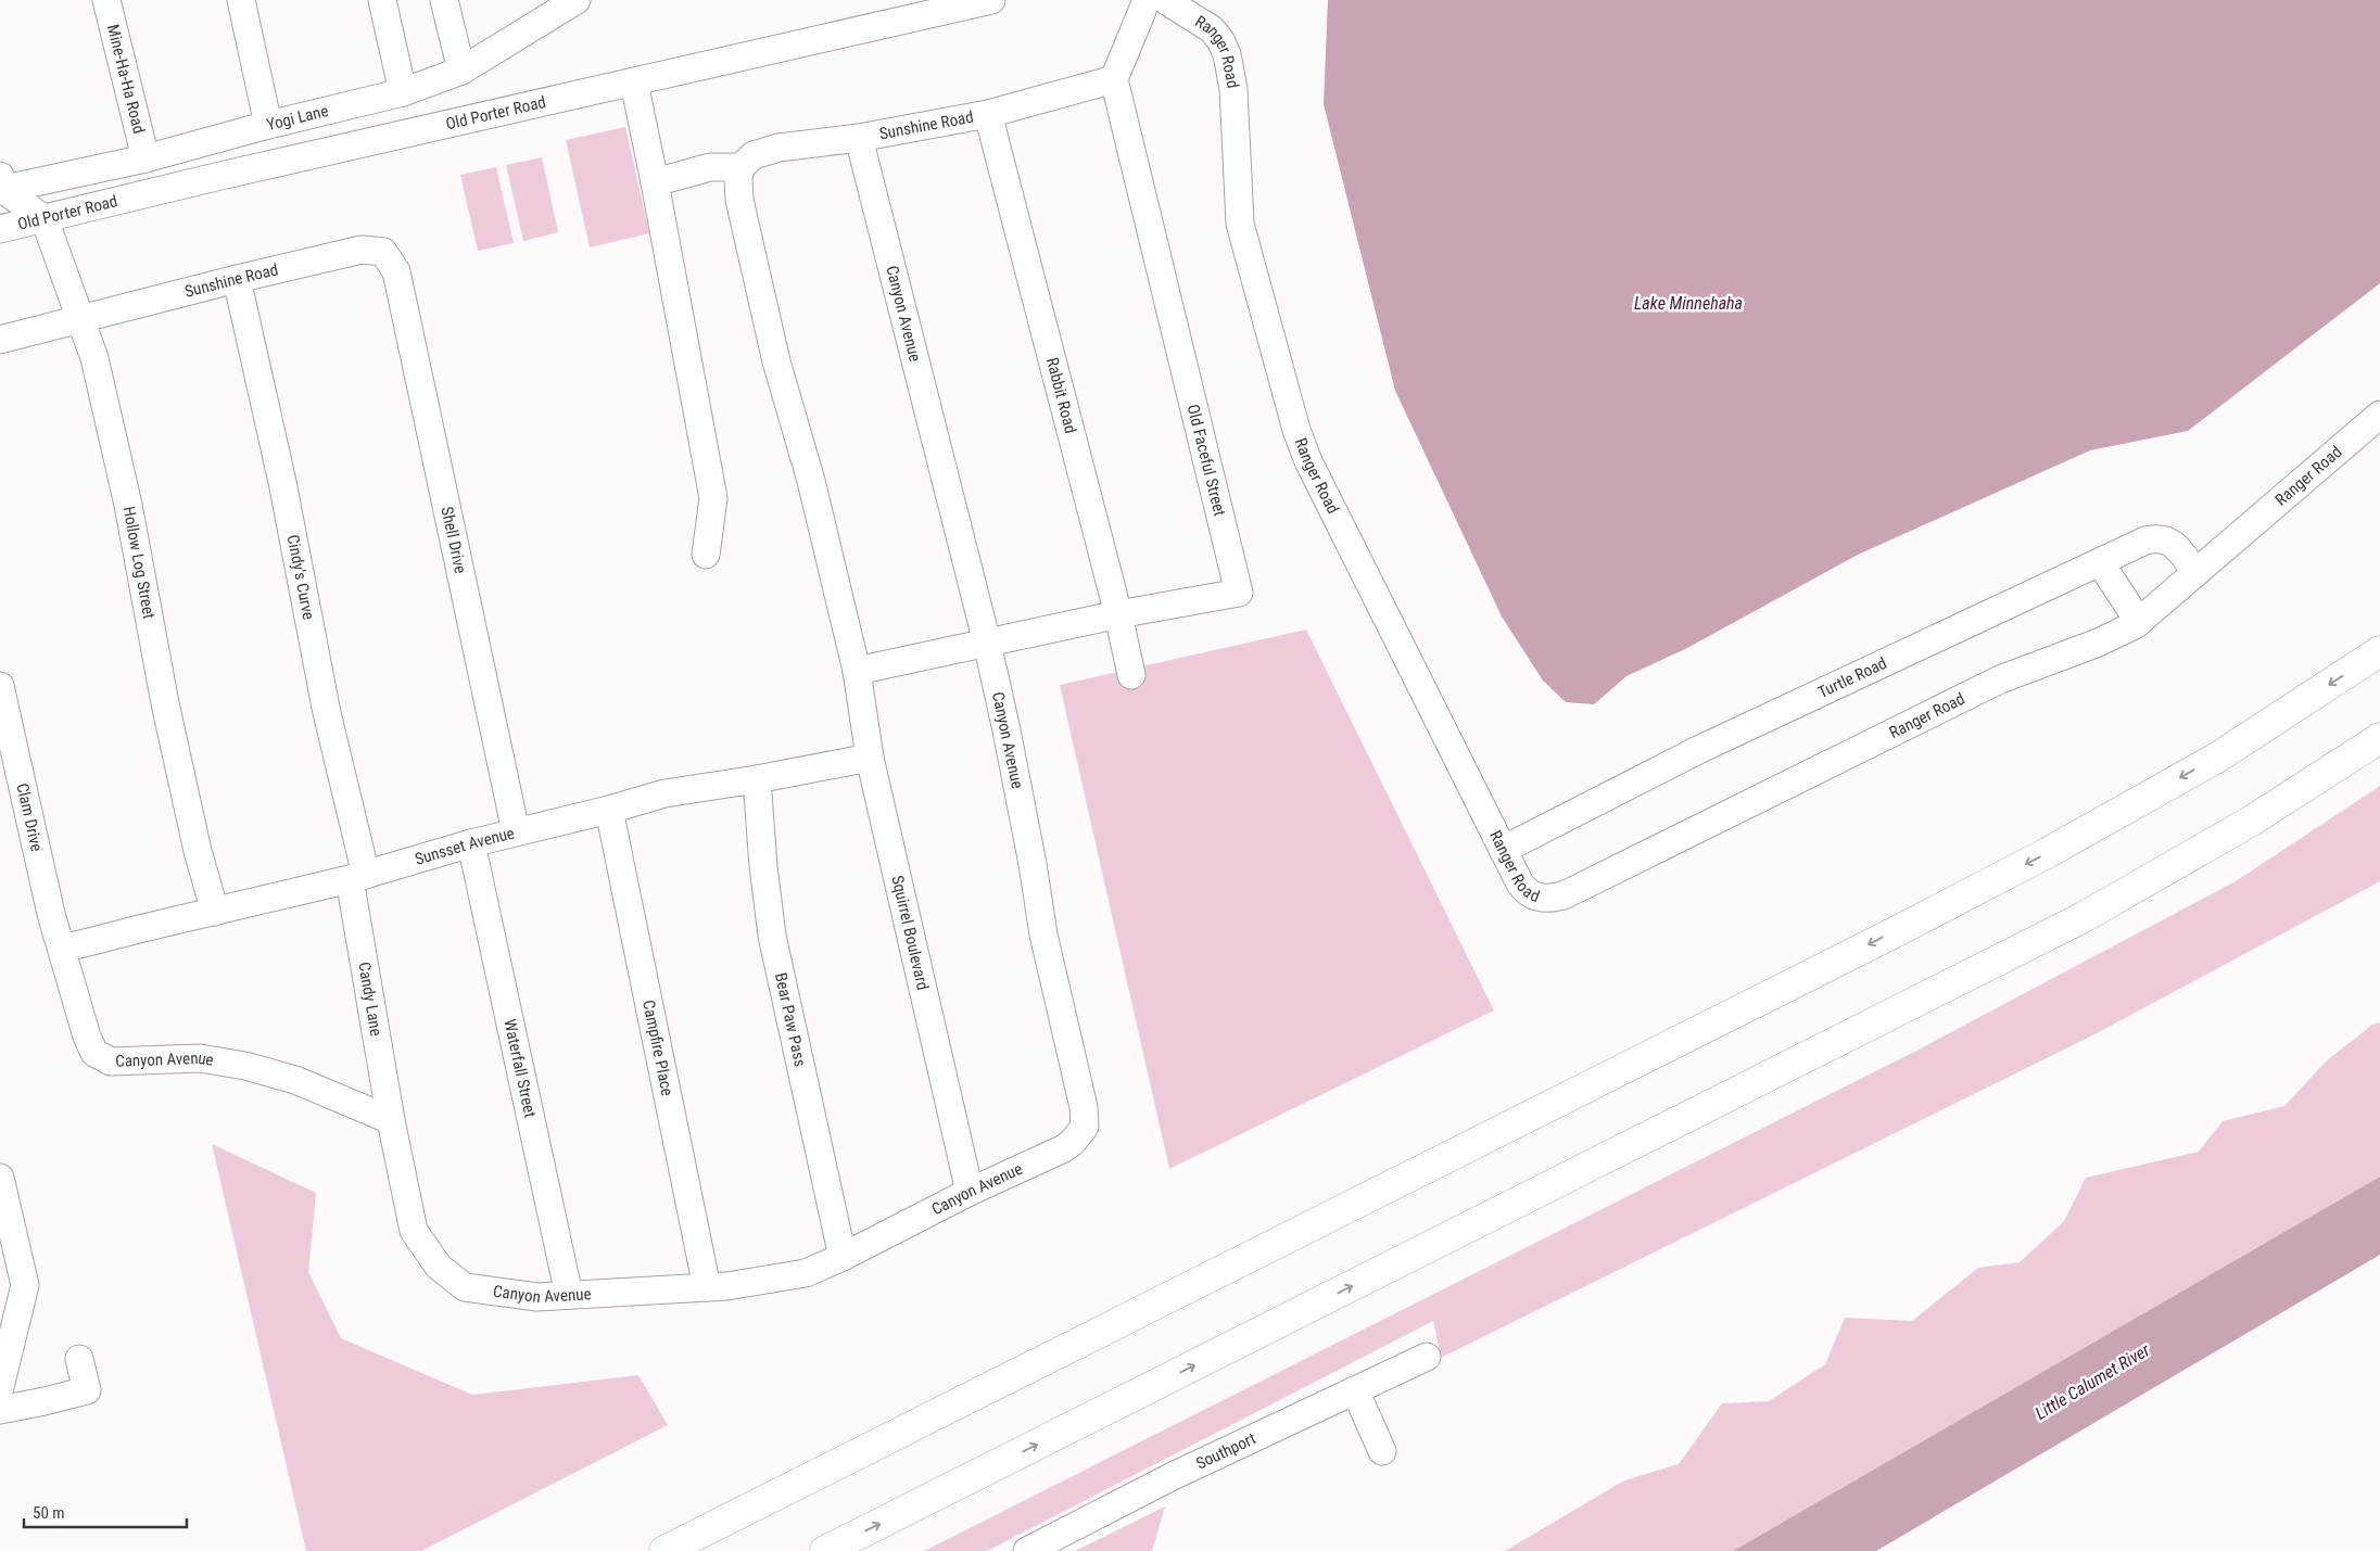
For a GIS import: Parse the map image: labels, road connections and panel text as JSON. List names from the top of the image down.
{
  "streets": {
    "street": [
      "Ranger Road",
      "Mine-Ha-Ha Road",
      "Old Porter Road",
      "Yogi Lane",
      "Sunshine Road",
      "Canyon Avenue",
      "Rabbit Road",
      "Old Faceful Street",
      "Shell Drive",
      "Hollow Log Street",
      "Cindy's Curve",
      "Turtle Road",
      "Clam Drive",
      "Sunsset Avenue",
      "Squirrel Boulevard",
      "Candy Lane",
      "Bear Paw Pass",
      "Campfire Place",
      "Waterfall Street",
      "Southport"
    ]
  },
  "crossings": [
    ["Ranger Road", "Turtle Road"],
    ["Mine-Ha-Ha Road", "Yogi Lane"],
    ["Old Porter Road", "Hollow Log Street"],
    ["Sunshine Road", "Canyon Avenue"],
    ["Sunshine Road", "Rabbit Road"],
    ["Sunshine Road", "Old Faceful Street"],
    ["Sunshine Road", "Shell Drive"],
    ["Sunshine Road", "Hollow Log Street"],
    ["Sunshine Road", "Cindy's Curve"],
    ["Canyon Avenue", "Old Faceful Street"],
    ["Canyon Avenue", "Clam Drive"],
    ["Canyon Avenue", "Sunsset Avenue"],
    ["Canyon Avenue", "Squirrel Boulevard"],
    ["Canyon Avenue", "Candy Lane"],
    ["Canyon Avenue", "Bear Paw Pass"],
    ["Canyon Avenue", "Campfire Place"],
    ["Canyon Avenue", "Waterfall Street"],
    ["Rabbit Road", "Old Faceful Street"],
    ["Old Faceful Street", "Squirrel Boulevard"],
    ["Shell Drive", "Sunsset Avenue"],
    ["Hollow Log Street", "Sunsset Avenue"],
    ["Cindy's Curve", "Sunsset Avenue"],
    ["Cindy's Curve", "Candy Lane"],
    ["Clam Drive", "Sunsset Avenue"],
    ["Sunsset Avenue", "Squirrel Boulevard"],
    ["Sunsset Avenue", "Candy Lane"],
    ["Sunsset Avenue", "Bear Paw Pass"],
    ["Sunsset Avenue", "Campfire Place"],
    ["Sunsset Avenue", "Waterfall Street"]
  ],
  "water": ["Lake Minnehaha", "Little Calumet River"],
  "scale_bar": "50 m"
}
